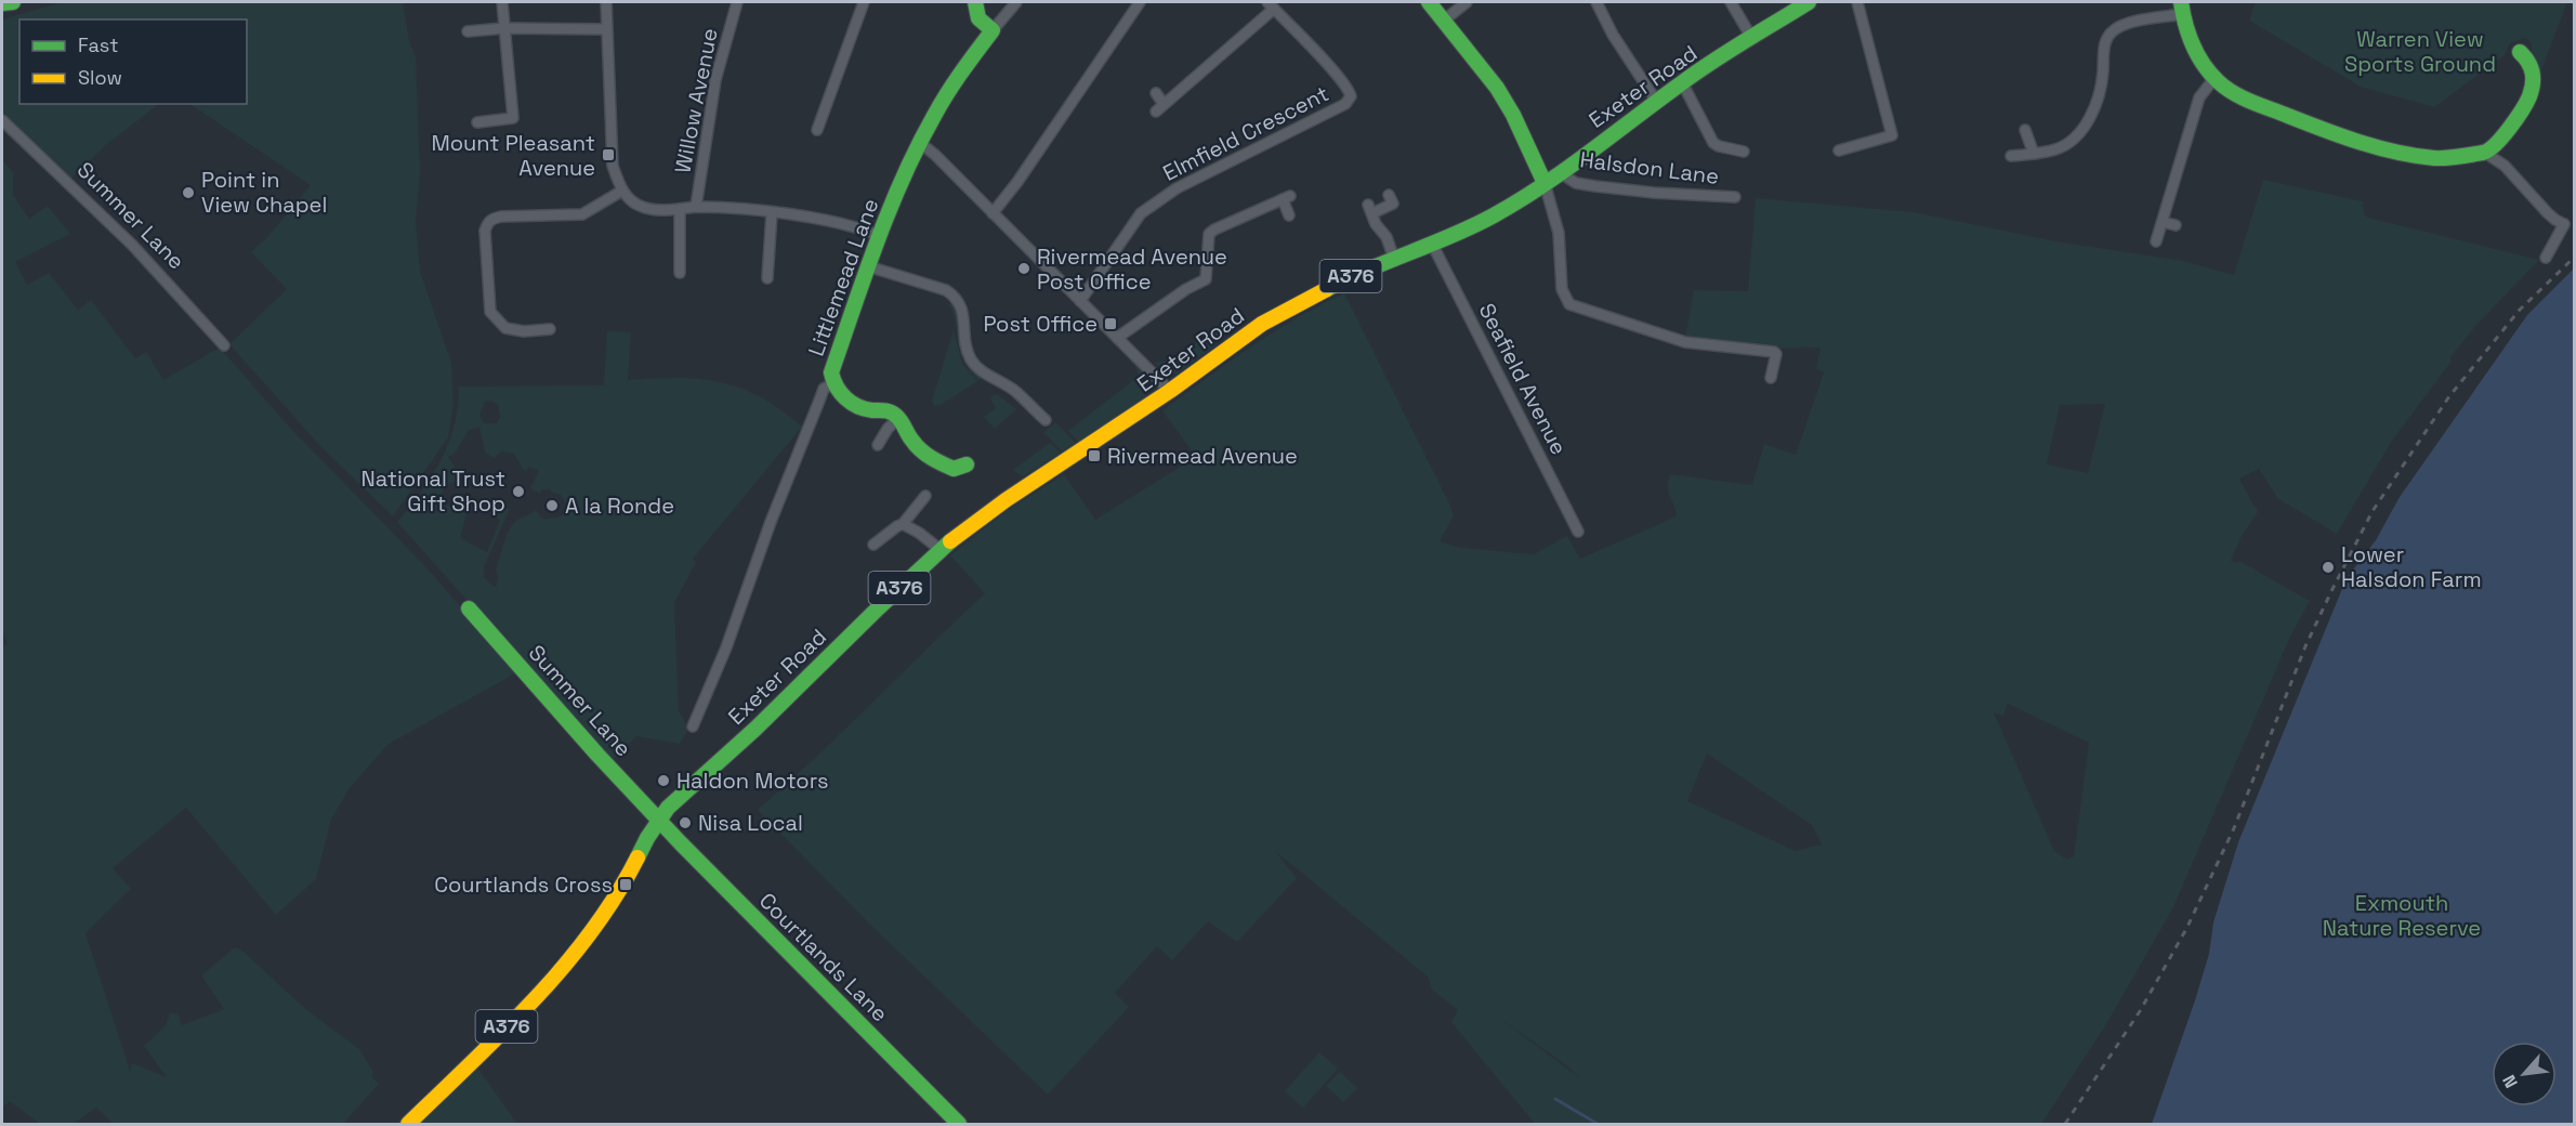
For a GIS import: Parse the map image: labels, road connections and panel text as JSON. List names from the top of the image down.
{
  "streets": {
    "main road": [
      "Exeter Road",
      "Summer Lane",
      "A376",
      "Littlemead Lane",
      "Courtlands Lane"
    ],
    "street": [
      "Willow Avenue",
      "Elmfield Crescent",
      "Halsdon Lane",
      "Seafield Avenue"
    ]
  },
  "crossings": [
    ["Exeter Road", "Halsdon Lane"],
    ["Exeter Road", "Summer Lane"],
    ["Exeter Road", "A376"],
    ["Exeter Road", "Seafield Avenue"],
    ["Exeter Road", "Courtlands Lane"],
    ["Summer Lane", "A376"],
    ["Summer Lane", "Courtlands Lane"],
    ["A376", "Courtlands Lane"]
  ],
  "parks": ["Warren View Sports Ground", "Exmouth Nature Reserve"],
  "places": {
    "transit": [
      "Mount Pleasant Avenue",
      "Post Office",
      "Rivermead Avenue",
      "Courtlands Cross"
    ],
    "other": [
      "Point in View Chapel",
      "Rivermead Avenue Post Office",
      "National Trust Gift Shop",
      "A la Ronde",
      "Lower Halsdon Farm",
      "Haldon Motors",
      "Nisa Local"
    ]
  },
  "legend": ["Fast", "Slow"],
  "north": "bottom left"
}
